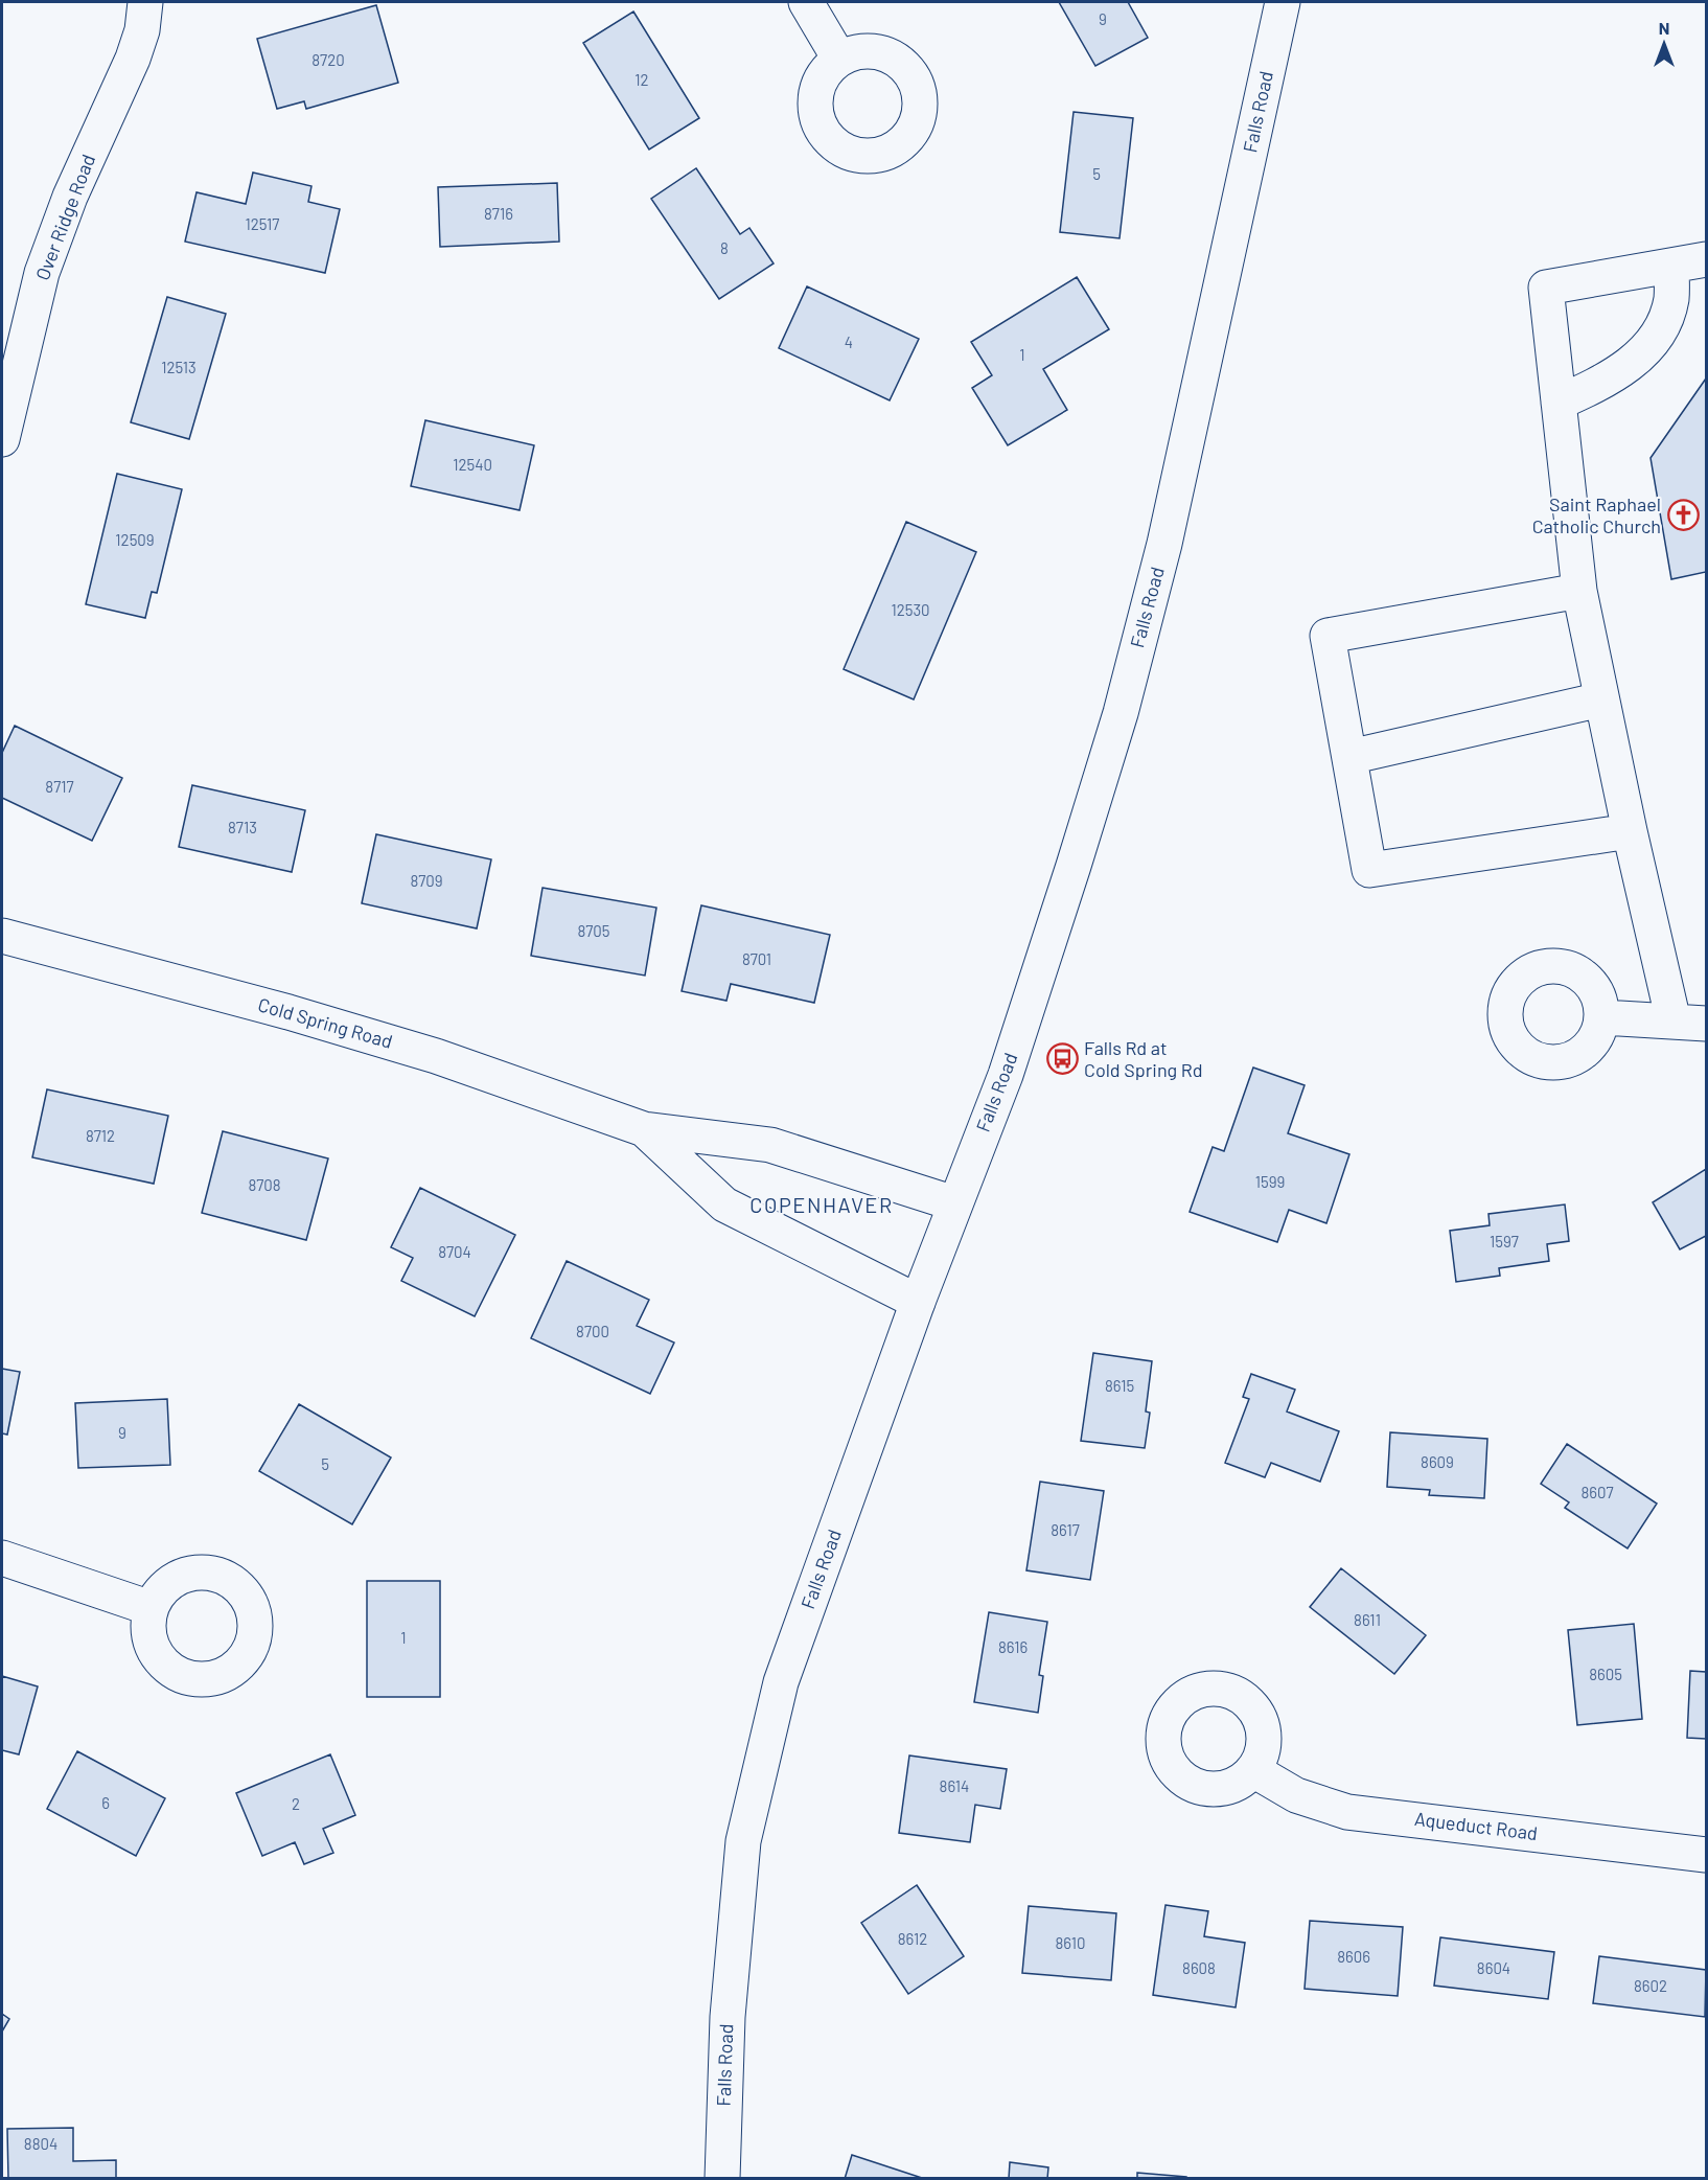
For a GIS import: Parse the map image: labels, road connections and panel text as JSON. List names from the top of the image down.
{
  "streets": {
    "street": [
      "Falls Road",
      "Over Ridge Road",
      "Cold Spring Road",
      "Aqueduct Road"
    ]
  },
  "crossings": [
    ["Falls Road", "Cold Spring Road"]
  ],
  "districts": ["COPENHAVER"],
  "places": {
    "church": ["Saint Raphael Catholic Church"],
    "bus stop": ["Falls Rd at Cold Spring Rd"]
  },
  "house_numbers": [
    "9",
    "8720",
    "12",
    "5",
    "8716",
    "12517",
    "8",
    "4",
    "1",
    "12513",
    "12540",
    "12509",
    "12530",
    "8717",
    "8713",
    "8709",
    "8705",
    "8701",
    "8712",
    "1599",
    "8708",
    "1597",
    "8704",
    "8700",
    "8615",
    "9",
    "8609",
    "5",
    "8607",
    "8617",
    "8611",
    "1",
    "8616",
    "8605",
    "8614",
    "6",
    "2",
    "8612",
    "8610",
    "8606",
    "8608",
    "8604",
    "8602",
    "8804"
  ],
  "north": "top"
}
